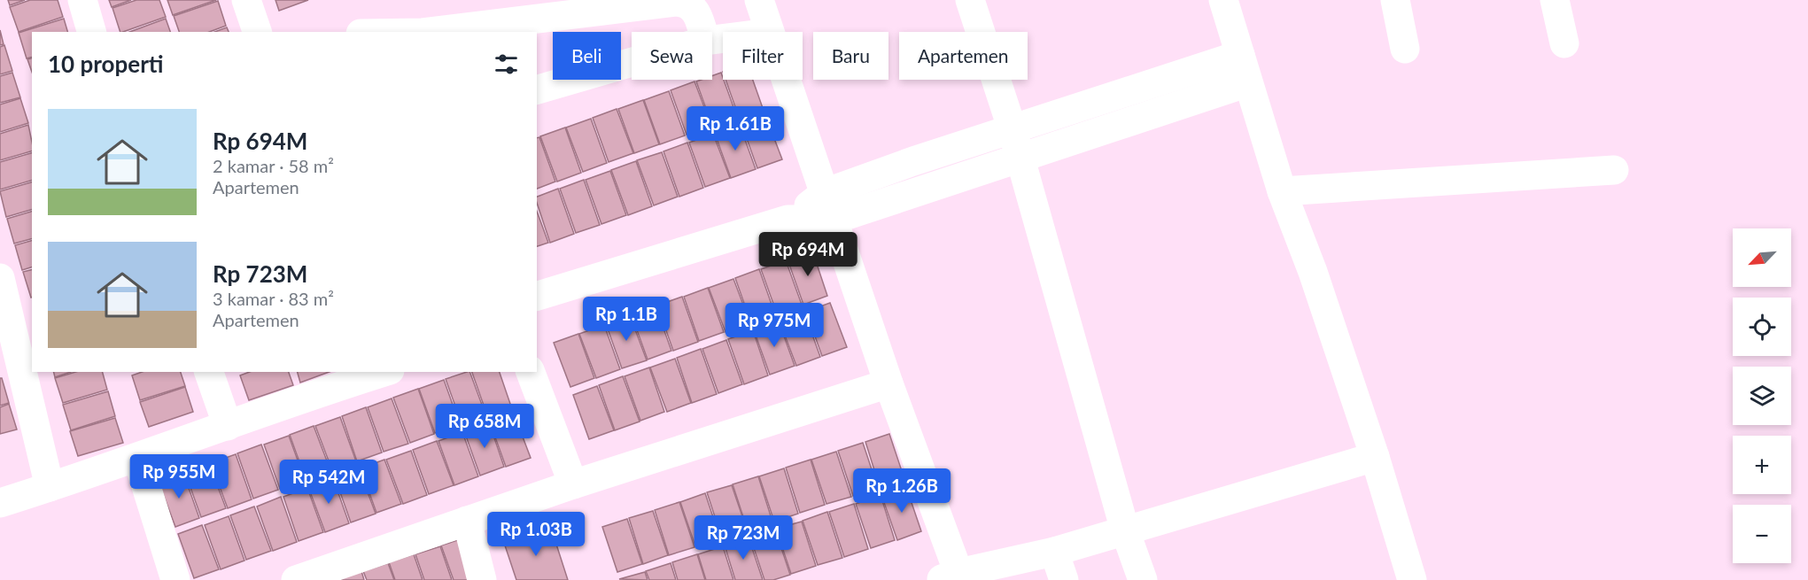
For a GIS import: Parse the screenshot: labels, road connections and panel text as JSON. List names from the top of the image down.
{
  "north": "bottom left",
  "page": {
    "chip": [
      "Beli",
      "Sewa",
      "Filter",
      "Baru",
      "Apartemen"
    ],
    "heading": "10 properti",
    "list": [
      {
        "name": "Rp 694M",
        "note": "2 kamar · 58 m² · Apartemen"
      },
      {
        "name": "Rp 723M",
        "note": "3 kamar · 83 m² · Apartemen"
      }
    ],
    "price": [
      "Rp 1.61B",
      "Rp 694M",
      "Rp 1.1B",
      "Rp 975M",
      "Rp 658M",
      "Rp 955M",
      "Rp 542M",
      "Rp 1.26B",
      "Rp 1.03B",
      "Rp 723M"
    ],
    "map_buttons": ["+", "−"]
  }
}
